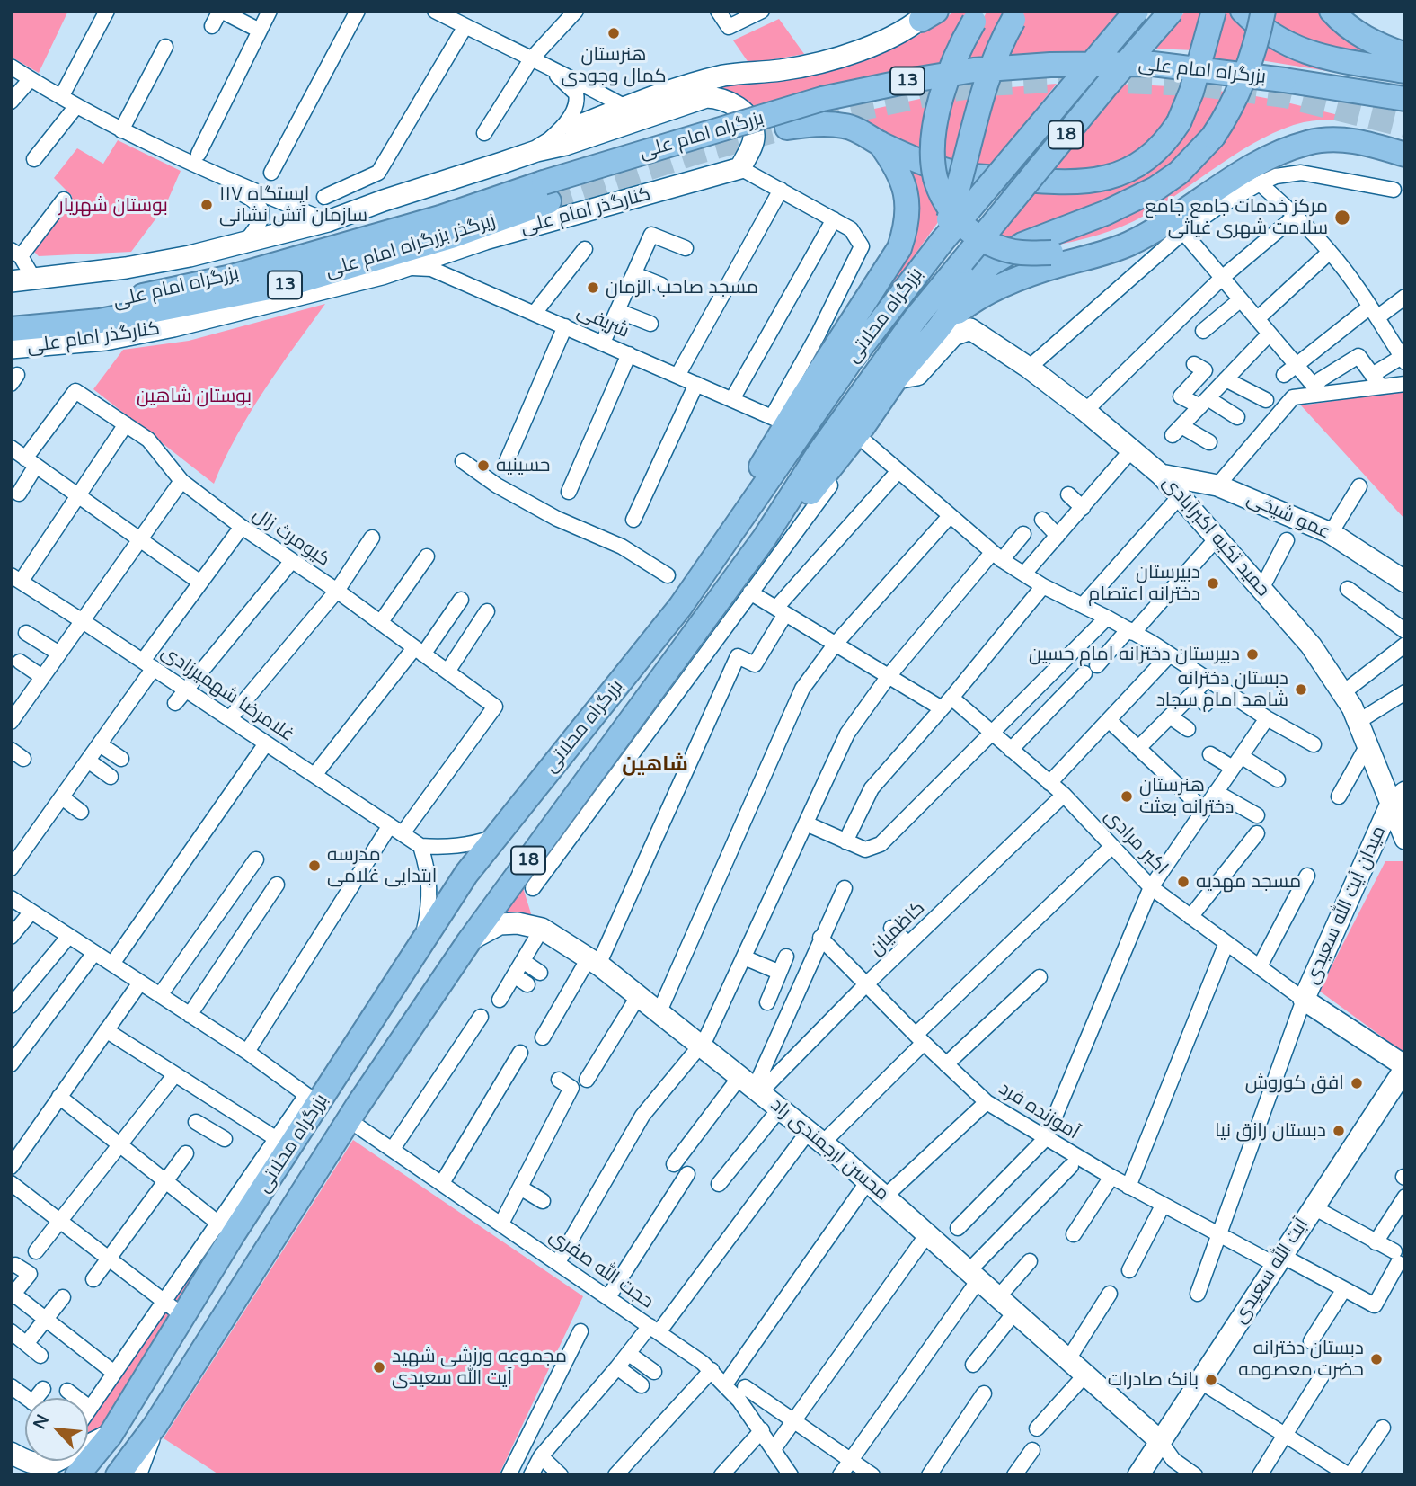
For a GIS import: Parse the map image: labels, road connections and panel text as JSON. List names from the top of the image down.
{
  "streets": {
    "highway": [
      "بزرگراه امام علی",
      "13",
      "18",
      "زیرگذر بزرگراه امام علی",
      "بزرگراه محلاتی"
    ],
    "main road": [
      "کنارگذر امام علی",
      "عمو شیخی",
      "حمید تکیه اکبرآبادی",
      "میدان آیت الله سعیدی",
      "محسن ارجمندی راد",
      "آیت الله سعیدی"
    ],
    "street": [
      "شریفی",
      "کیومرث زال",
      "غلامرضا شهمیرزادی",
      "اکبر مرادی",
      "کاظمیان",
      "آموزنده فرد",
      "حجت الله صفری"
    ]
  },
  "crossings": [
    ["بزرگراه امام علی", "زیرگذر بزرگراه امام علی"],
    ["کنارگذر امام علی", "شریفی"],
    ["بزرگراه محلاتی", "محسن ارجمندی راد"],
    ["عمو شیخی", "حمید تکیه اکبرآبادی"],
    ["حمید تکیه اکبرآبادی", "میدان آیت الله سعیدی"],
    ["کیومرث زال", "غلامرضا شهمیرزادی"],
    ["اکبر مرادی", "میدان آیت الله سعیدی"],
    ["اکبر مرادی", "کاظمیان"],
    ["میدان آیت الله سعیدی", "آیت الله سعیدی"],
    ["کاظمیان", "آموزنده فرد"],
    ["کاظمیان", "محسن ارجمندی راد"],
    ["آموزنده فرد", "آیت الله سعیدی"],
    ["محسن ارجمندی راد", "آیت الله سعیدی"]
  ],
  "districts": ["شاهین"],
  "parks": ["بوستان شهریار", "بوستان شاهین"],
  "places": [
    "هنرستان کمال وجودی",
    "ایستگاه ۱۱۷ سازمان آتش نشانی",
    "مرکز خدمات جامع جامع سلامت شهری غیاثی",
    "مسجد صاحب الزمان",
    "حسینیه",
    "دبیرستان دخترانه اعتصام",
    "دبیرستان دخترانه امام حسین",
    "دبستان دخترانه شاهد امام سجاد",
    "هنرستان دخترانه بعثت",
    "مدرسه ابتدایی غلامی",
    "مسجد مهدیه",
    "افق کوروش",
    "دبستان رازق نیا",
    "دبستان دخترانه حضرت معصومه",
    "مجموعه ورزشی شهید آیت‌ الله سعیدی",
    "بانک صادرات"
  ],
  "north": "top left"
}
